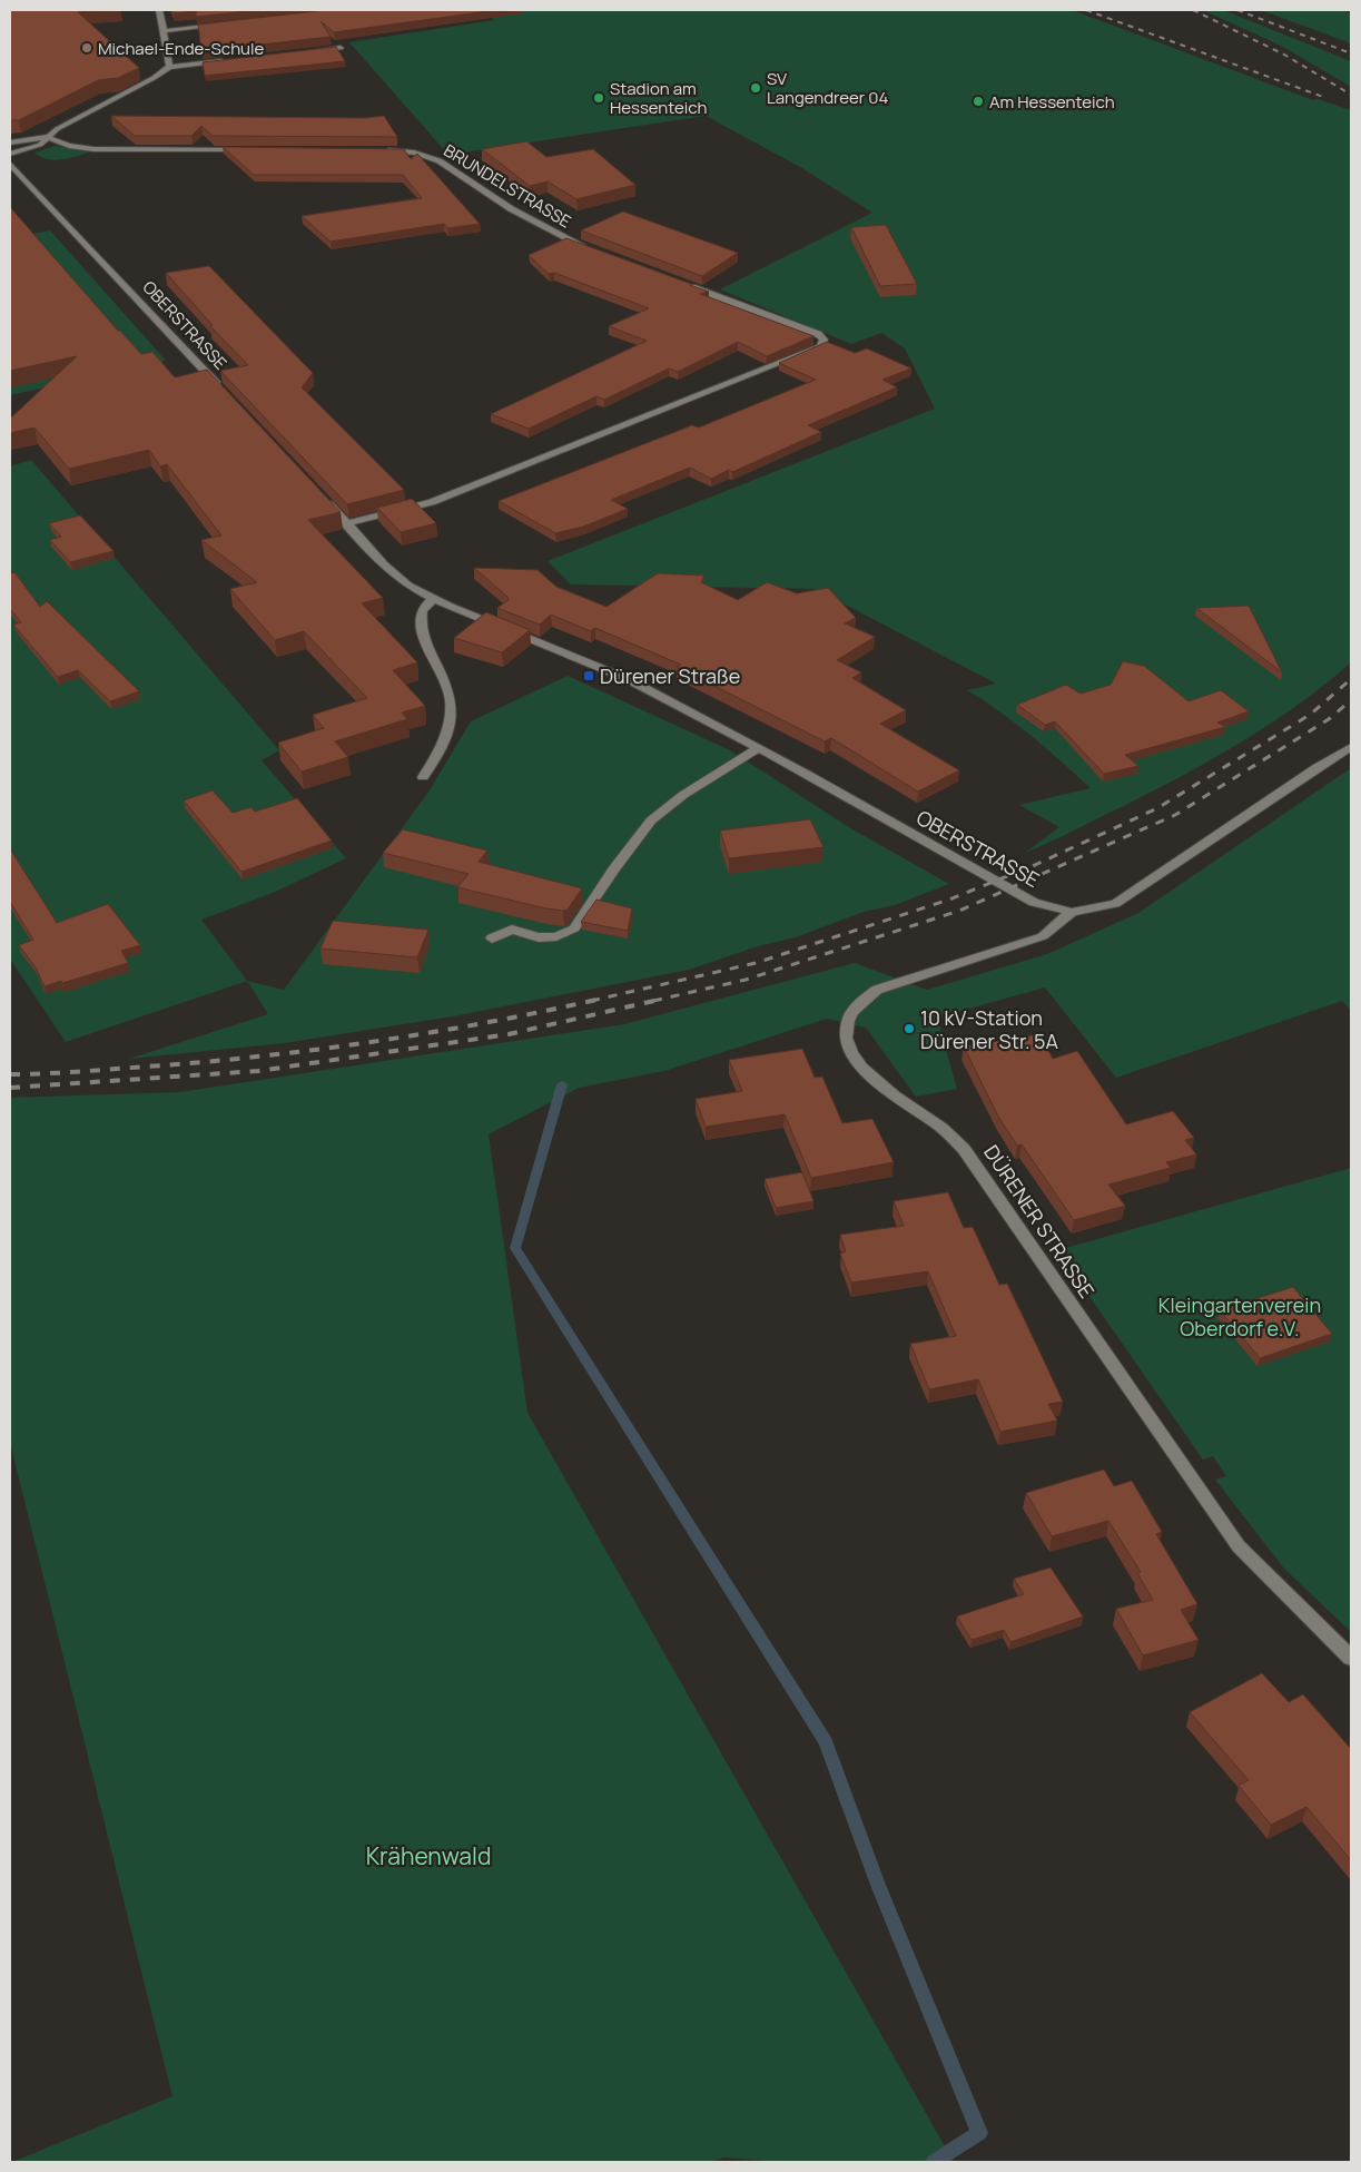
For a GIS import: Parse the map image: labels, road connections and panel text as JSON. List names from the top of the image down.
{
  "streets": {
    "street": ["BRUNDELSTRASSE", "OBERSTRASSE", "DÜRENER STRASSE"]
  },
  "crossings": [
    ["OBERSTRASSE", "DÜRENER STRASSE"]
  ],
  "parks": ["Kleingartenverein Oberdorf e.V.", "Krähenwald"],
  "places": {
    "other": [
      "Michael-Ende-Schule",
      "SV Langendreer 04",
      "Stadion am Hessenteich",
      "Am Hessenteich",
      "10 kV-Station Dürener Str. 5A"
    ],
    "transit": ["Dürener Straße"]
  }
}
